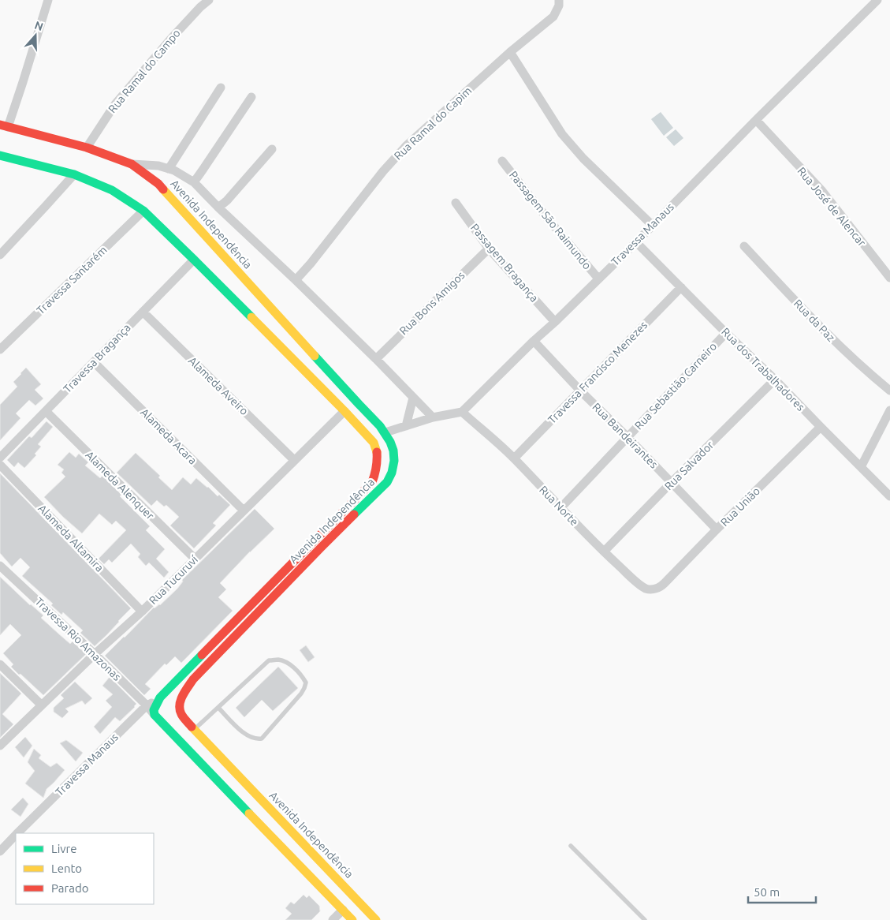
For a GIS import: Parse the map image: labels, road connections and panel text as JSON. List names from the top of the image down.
{
  "streets": {
    "main road": ["Avenida Independência"],
    "street": [
      "Rua Ramal do Campo",
      "Rua Ramal do Capim",
      "Rua José de Alencar",
      "Passagem São Raimundo",
      "Travessa Manaus",
      "Passagem Bragança",
      "Travessa Santarém",
      "Rua Bons Amigos",
      "Rua da Paz",
      "Travessa Bragança",
      "Rua dos Trabalhadores",
      "Travessa Francisco Menezes",
      "Alameda Aveiro",
      "Rua Sebastião Carneiro",
      "Rua Bandeirantes",
      "Alameda Acara",
      "Rua Salvador",
      "Alameda Alenquer",
      "Rua Norte",
      "Rua União",
      "Alameda Altamira",
      "Rua Tucuruví",
      "Travessa Rio Amazonas"
    ]
  },
  "crossings": [
    ["Rua Ramal do Campo", "Avenida Independência"],
    ["Rua José de Alencar", "Travessa Manaus"],
    ["Passagem São Raimundo", "Travessa Manaus"],
    ["Avenida Independência", "Travessa Manaus"],
    ["Avenida Independência", "Travessa Santarém"],
    ["Avenida Independência", "Travessa Bragança"],
    ["Avenida Independência", "Rua Tucuruví"],
    ["Avenida Independência", "Travessa Rio Amazonas"],
    ["Travessa Manaus", "Passagem Bragança"],
    ["Travessa Manaus", "Rua dos Trabalhadores"],
    ["Travessa Manaus", "Rua Bandeirantes"],
    ["Travessa Manaus", "Rua Norte"],
    ["Travessa Manaus", "Travessa Rio Amazonas"],
    ["Passagem Bragança", "Rua Bons Amigos"],
    ["Travessa Bragança", "Alameda Aveiro"],
    ["Travessa Bragança", "Alameda Acara"],
    ["Travessa Bragança", "Alameda Alenquer"],
    ["Rua dos Trabalhadores", "Travessa Francisco Menezes"],
    ["Rua dos Trabalhadores", "Rua Sebastião Carneiro"],
    ["Rua dos Trabalhadores", "Rua Salvador"],
    ["Rua dos Trabalhadores", "Rua União"],
    ["Travessa Francisco Menezes", "Rua Bandeirantes"],
    ["Travessa Francisco Menezes", "Rua Norte"],
    ["Alameda Aveiro", "Rua Tucuruví"],
    ["Rua Sebastião Carneiro", "Rua Bandeirantes"],
    ["Rua Sebastião Carneiro", "Rua Norte"],
    ["Rua Bandeirantes", "Rua Salvador"],
    ["Rua Bandeirantes", "Rua União"],
    ["Alameda Acara", "Rua Tucuruví"],
    ["Rua Salvador", "Rua Norte"],
    ["Alameda Alenquer", "Rua Tucuruví"],
    ["Rua Norte", "Rua União"],
    ["Alameda Altamira", "Rua Tucuruví"],
    ["Rua Tucuruví", "Travessa Rio Amazonas"]
  ],
  "legend": ["Livre", "Lento", "Parado"],
  "scale_bar": "50 m",
  "north": "top"
}
